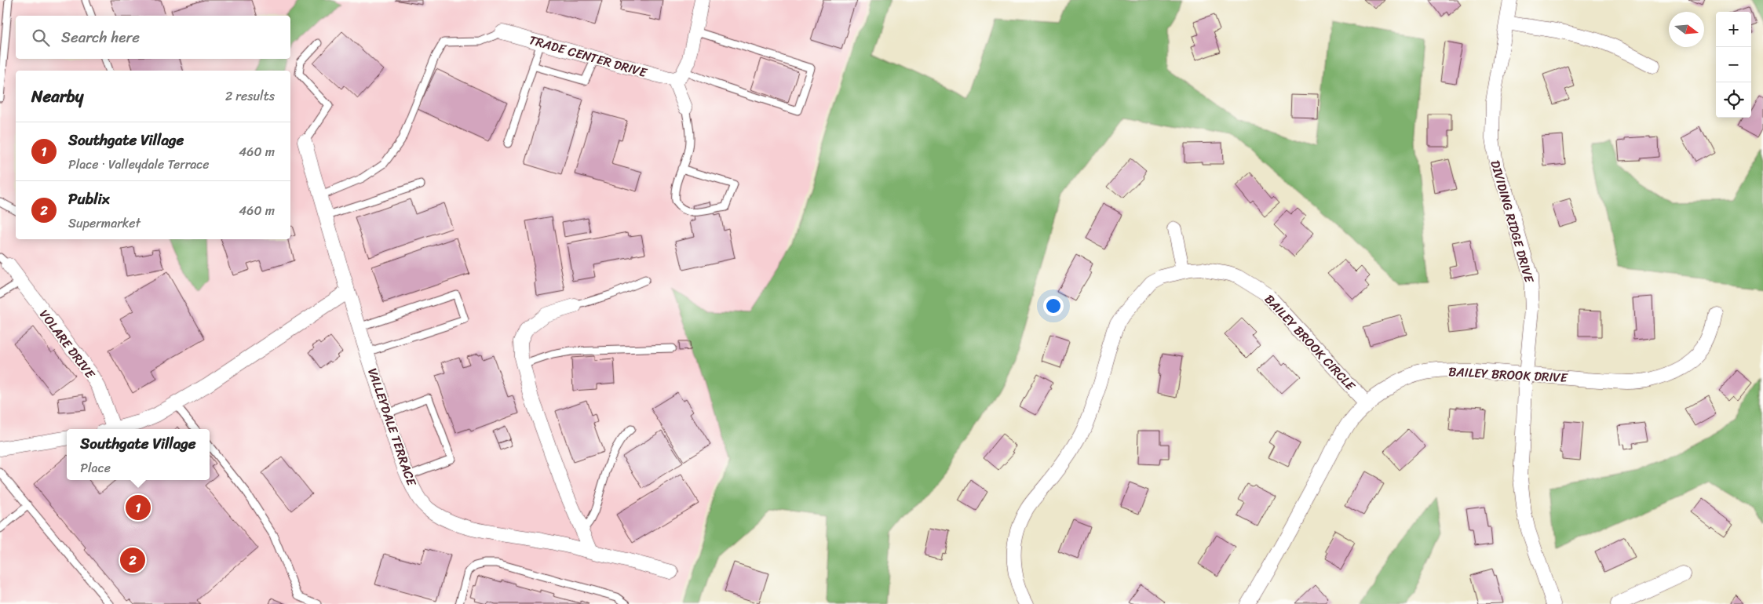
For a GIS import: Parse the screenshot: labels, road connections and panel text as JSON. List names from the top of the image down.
{
  "streets": {
    "street": [
      "TRADE CENTER DRIVE",
      "DIVIDING RIDGE DRIVE",
      "BAILEY BROOK CIRCLE",
      "VOLARE DRIVE",
      "BAILEY BROOK DRIVE",
      "VALLEYDALE TERRACE"
    ]
  },
  "crossings": [
    ["DIVIDING RIDGE DRIVE", "BAILEY BROOK DRIVE"],
    ["BAILEY BROOK CIRCLE", "BAILEY BROOK DRIVE"]
  ],
  "north": "right",
  "page": {
    "map_buttons": ["+", "−"],
    "search": "Search here",
    "heading": ["Nearby", "2 results"],
    "list": [
      {
        "mark": "1",
        "name": "Southgate Village",
        "note": "Place · Valleydale Terrace",
        "value": "460 m"
      },
      {
        "mark": "2",
        "name": "Publix",
        "note": "Supermarket",
        "value": "460 m"
      }
    ],
    "popup": ["Southgate Village", "Place"],
    "pins": ["1", "2"]
  }
}
